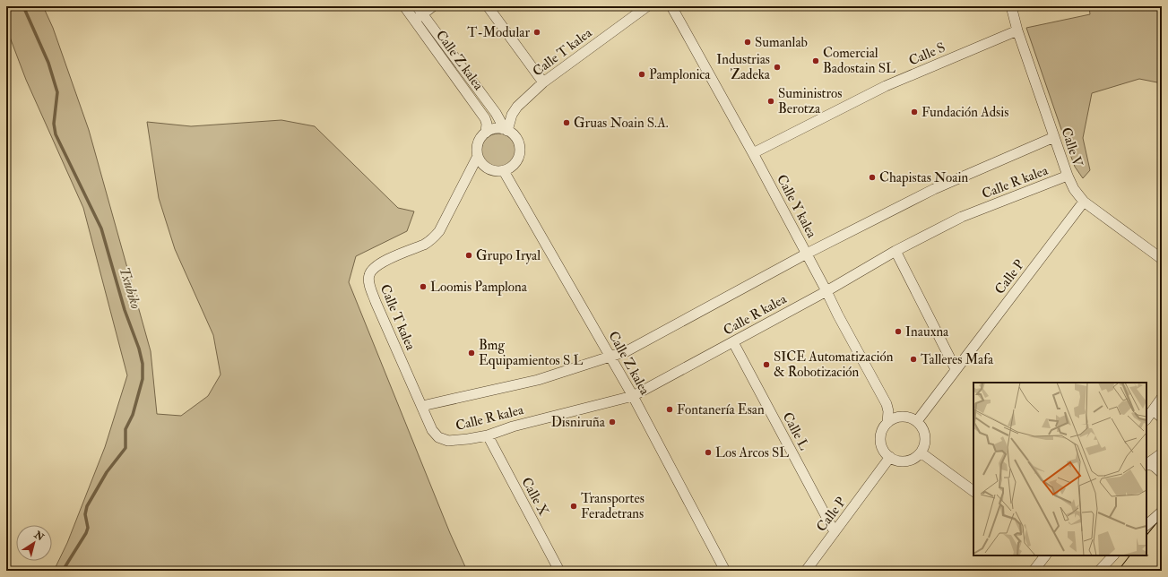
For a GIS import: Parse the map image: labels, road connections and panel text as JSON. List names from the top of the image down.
{
  "streets": {
    "street": [
      "Calle T kalea",
      "Calle S",
      "Calle Z kalea",
      "Calle V",
      "Calle R kalea",
      "Calle Y kalea",
      "Calle P",
      "Calle L",
      "Calle X"
    ]
  },
  "crossings": [
    ["Calle T kalea", "Calle Z kalea"],
    ["Calle T kalea", "Calle R kalea"],
    ["Calle S", "Calle V"],
    ["Calle S", "Calle Y kalea"],
    ["Calle Z kalea", "Calle R kalea"],
    ["Calle V", "Calle R kalea"],
    ["Calle V", "Calle P"],
    ["Calle R kalea", "Calle Y kalea"],
    ["Calle R kalea", "Calle L"],
    ["Calle R kalea", "Calle X"],
    ["Calle Y kalea", "Calle P"],
    ["Calle P", "Calle L"]
  ],
  "water": ["Txubiko"],
  "places": [
    "T-Modular",
    "Sumanlab",
    "Comercial Badostain SL",
    "Industrias Zadeka",
    "Pamplonica",
    "Suministros Berotza",
    "Fundación Adsis",
    "Gruas Noain S.A.",
    "Chapistas Noain",
    "Grupo Iryal",
    "Loomis Pamplona",
    "Inauxna",
    "Bmg Equipamientos S L",
    "Talleres Mafa",
    "SICE Automatización & Robotización",
    "Fontanería Esan",
    "Disniruña",
    "Los Arcos SL",
    "Transportes Feradetrans"
  ],
  "north": "top right"
}
